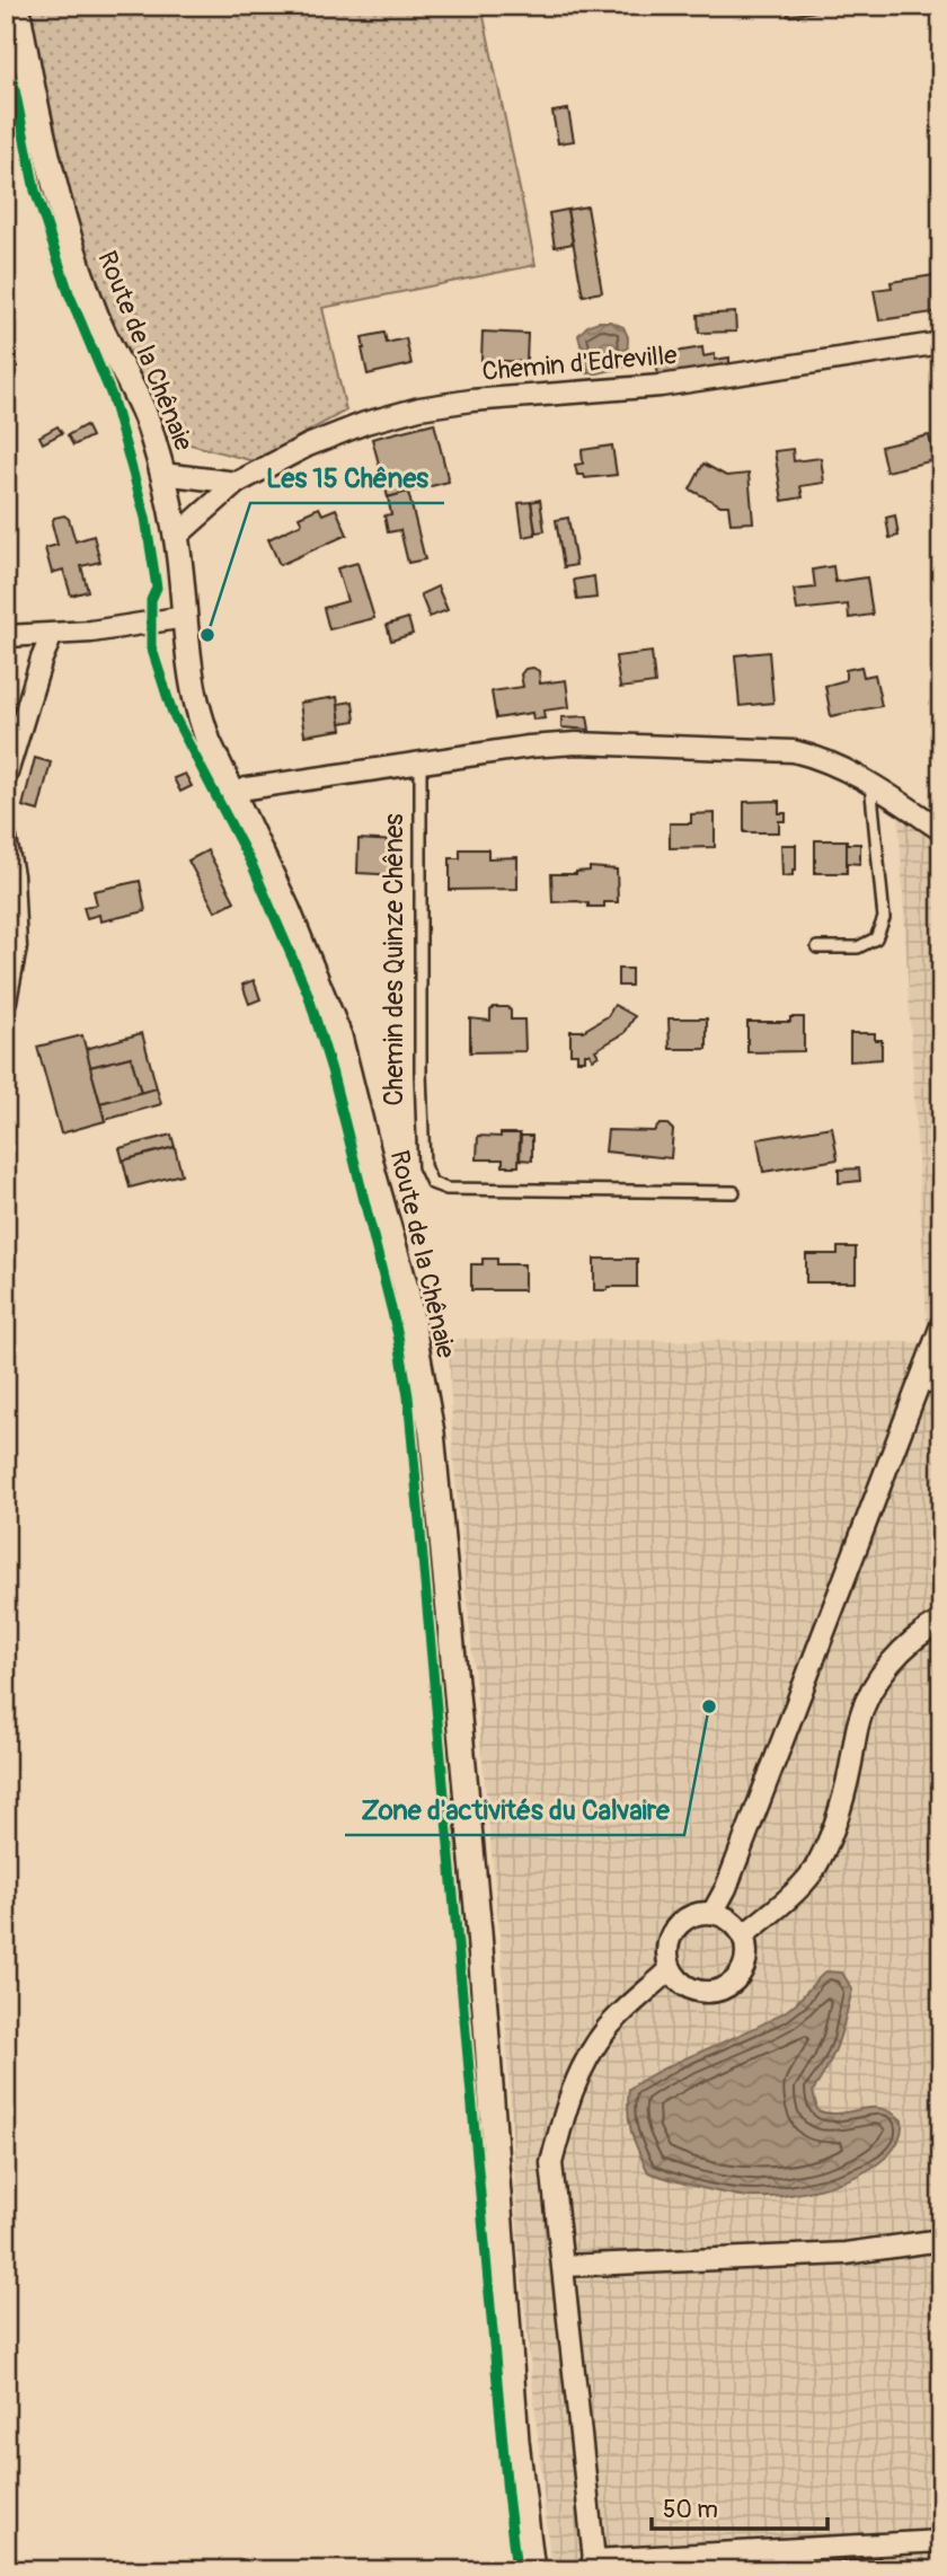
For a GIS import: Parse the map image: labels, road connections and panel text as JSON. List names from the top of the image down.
{
  "streets": {
    "street": ["Route de la Chênaie", "Chemin d'Edreville"],
    "lane": ["Chemin des Quinze Chênes"]
  },
  "crossings": [
    ["Route de la Chênaie", "Chemin d'Edreville"]
  ],
  "places": ["Les 15 Chênes", "Zone d'activités du Calvaire"],
  "scale_bar": "50 m"
}
